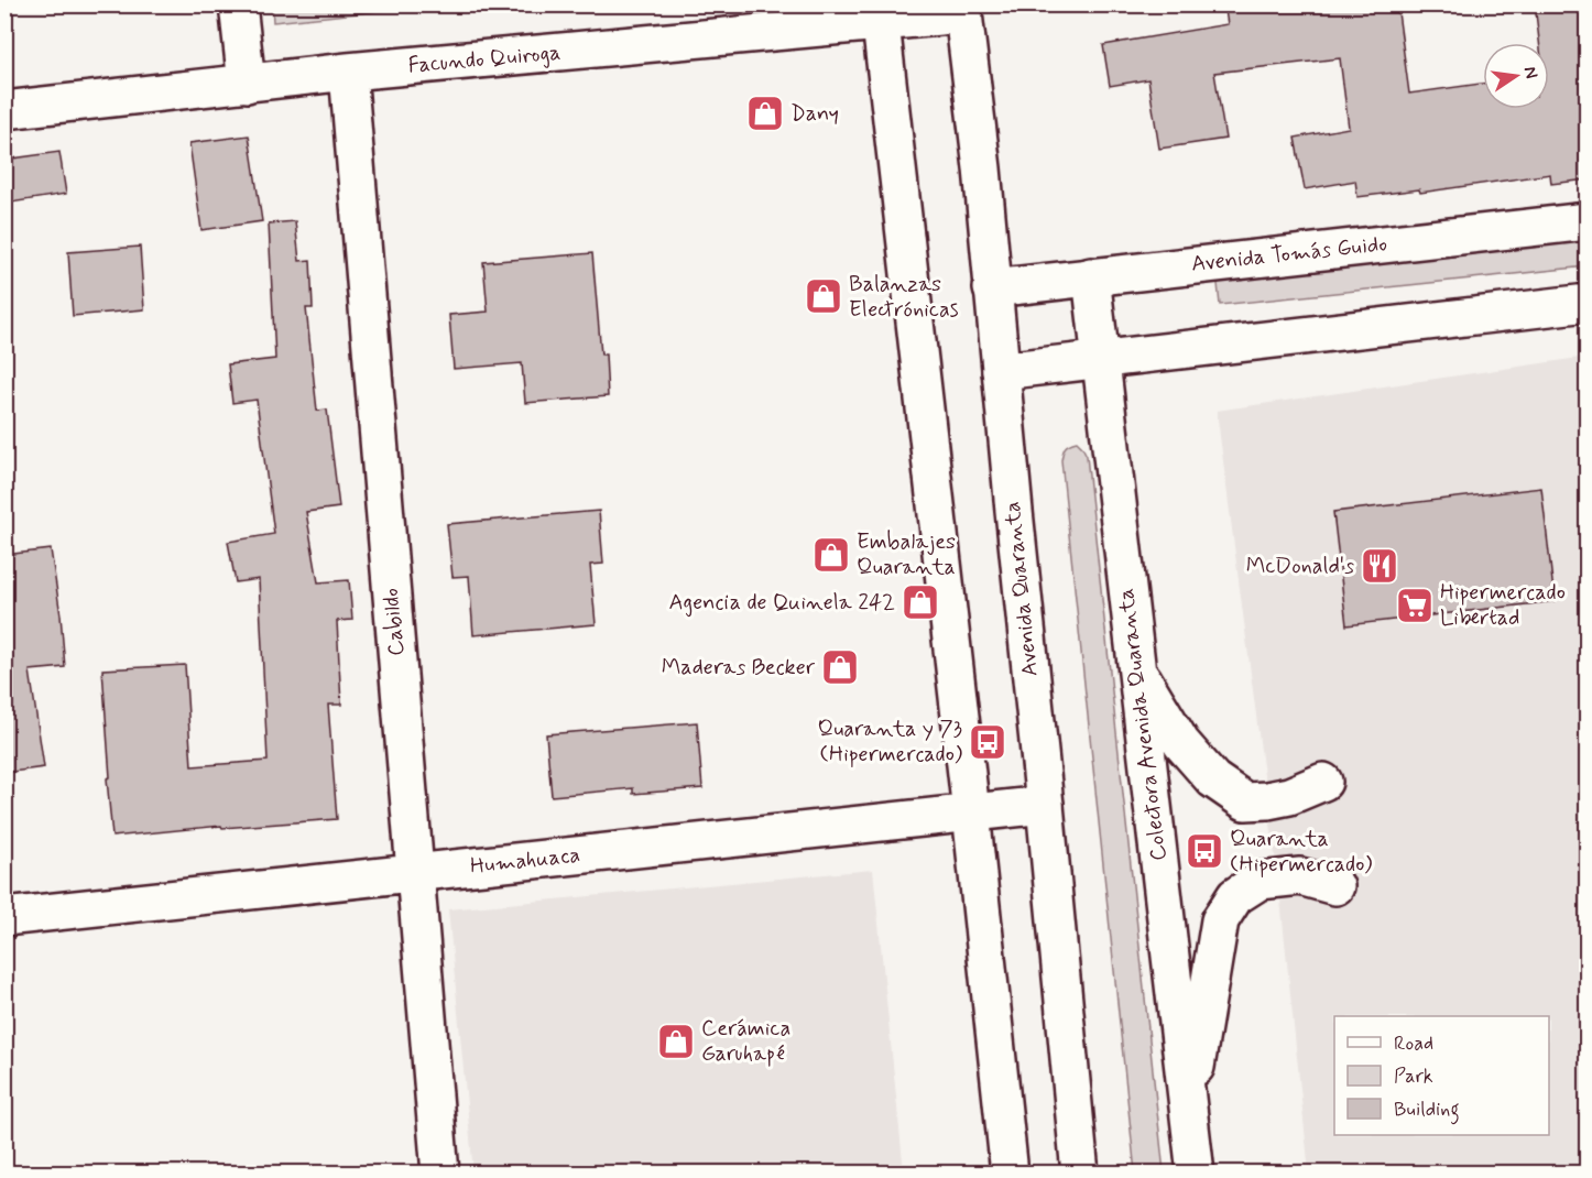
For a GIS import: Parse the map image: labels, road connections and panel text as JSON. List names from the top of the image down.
{
  "streets": {
    "main road": [
      "Facundo Quiroga",
      "Avenida Tomás Guido",
      "Avenida Quaranta",
      "Cabildo",
      "Colectora Avenida Quaranta",
      "Humahuaca"
    ]
  },
  "crossings": [
    ["Facundo Quiroga", "Avenida Quaranta"],
    ["Facundo Quiroga", "Cabildo"],
    ["Avenida Tomás Guido", "Avenida Quaranta"],
    ["Avenida Tomás Guido", "Colectora Avenida Quaranta"],
    ["Avenida Quaranta", "Humahuaca"],
    ["Cabildo", "Humahuaca"]
  ],
  "places": {
    "shop": [
      "Dany",
      "Balanzas Electrónicas",
      "Embalajes Quaranta",
      "Agencia de Quinela 242",
      "Maderas Becker",
      "Cerámica Garuhapé"
    ],
    "restaurant": ["McDonald's"],
    "supermarket": ["Hipermercado Libertad"],
    "bus stop": ["Quaranta y 73 (Hipermercado)", "Quaranta (Hipermercado)"]
  },
  "legend": ["Road", "Park", "Building"],
  "north": "right"
}
